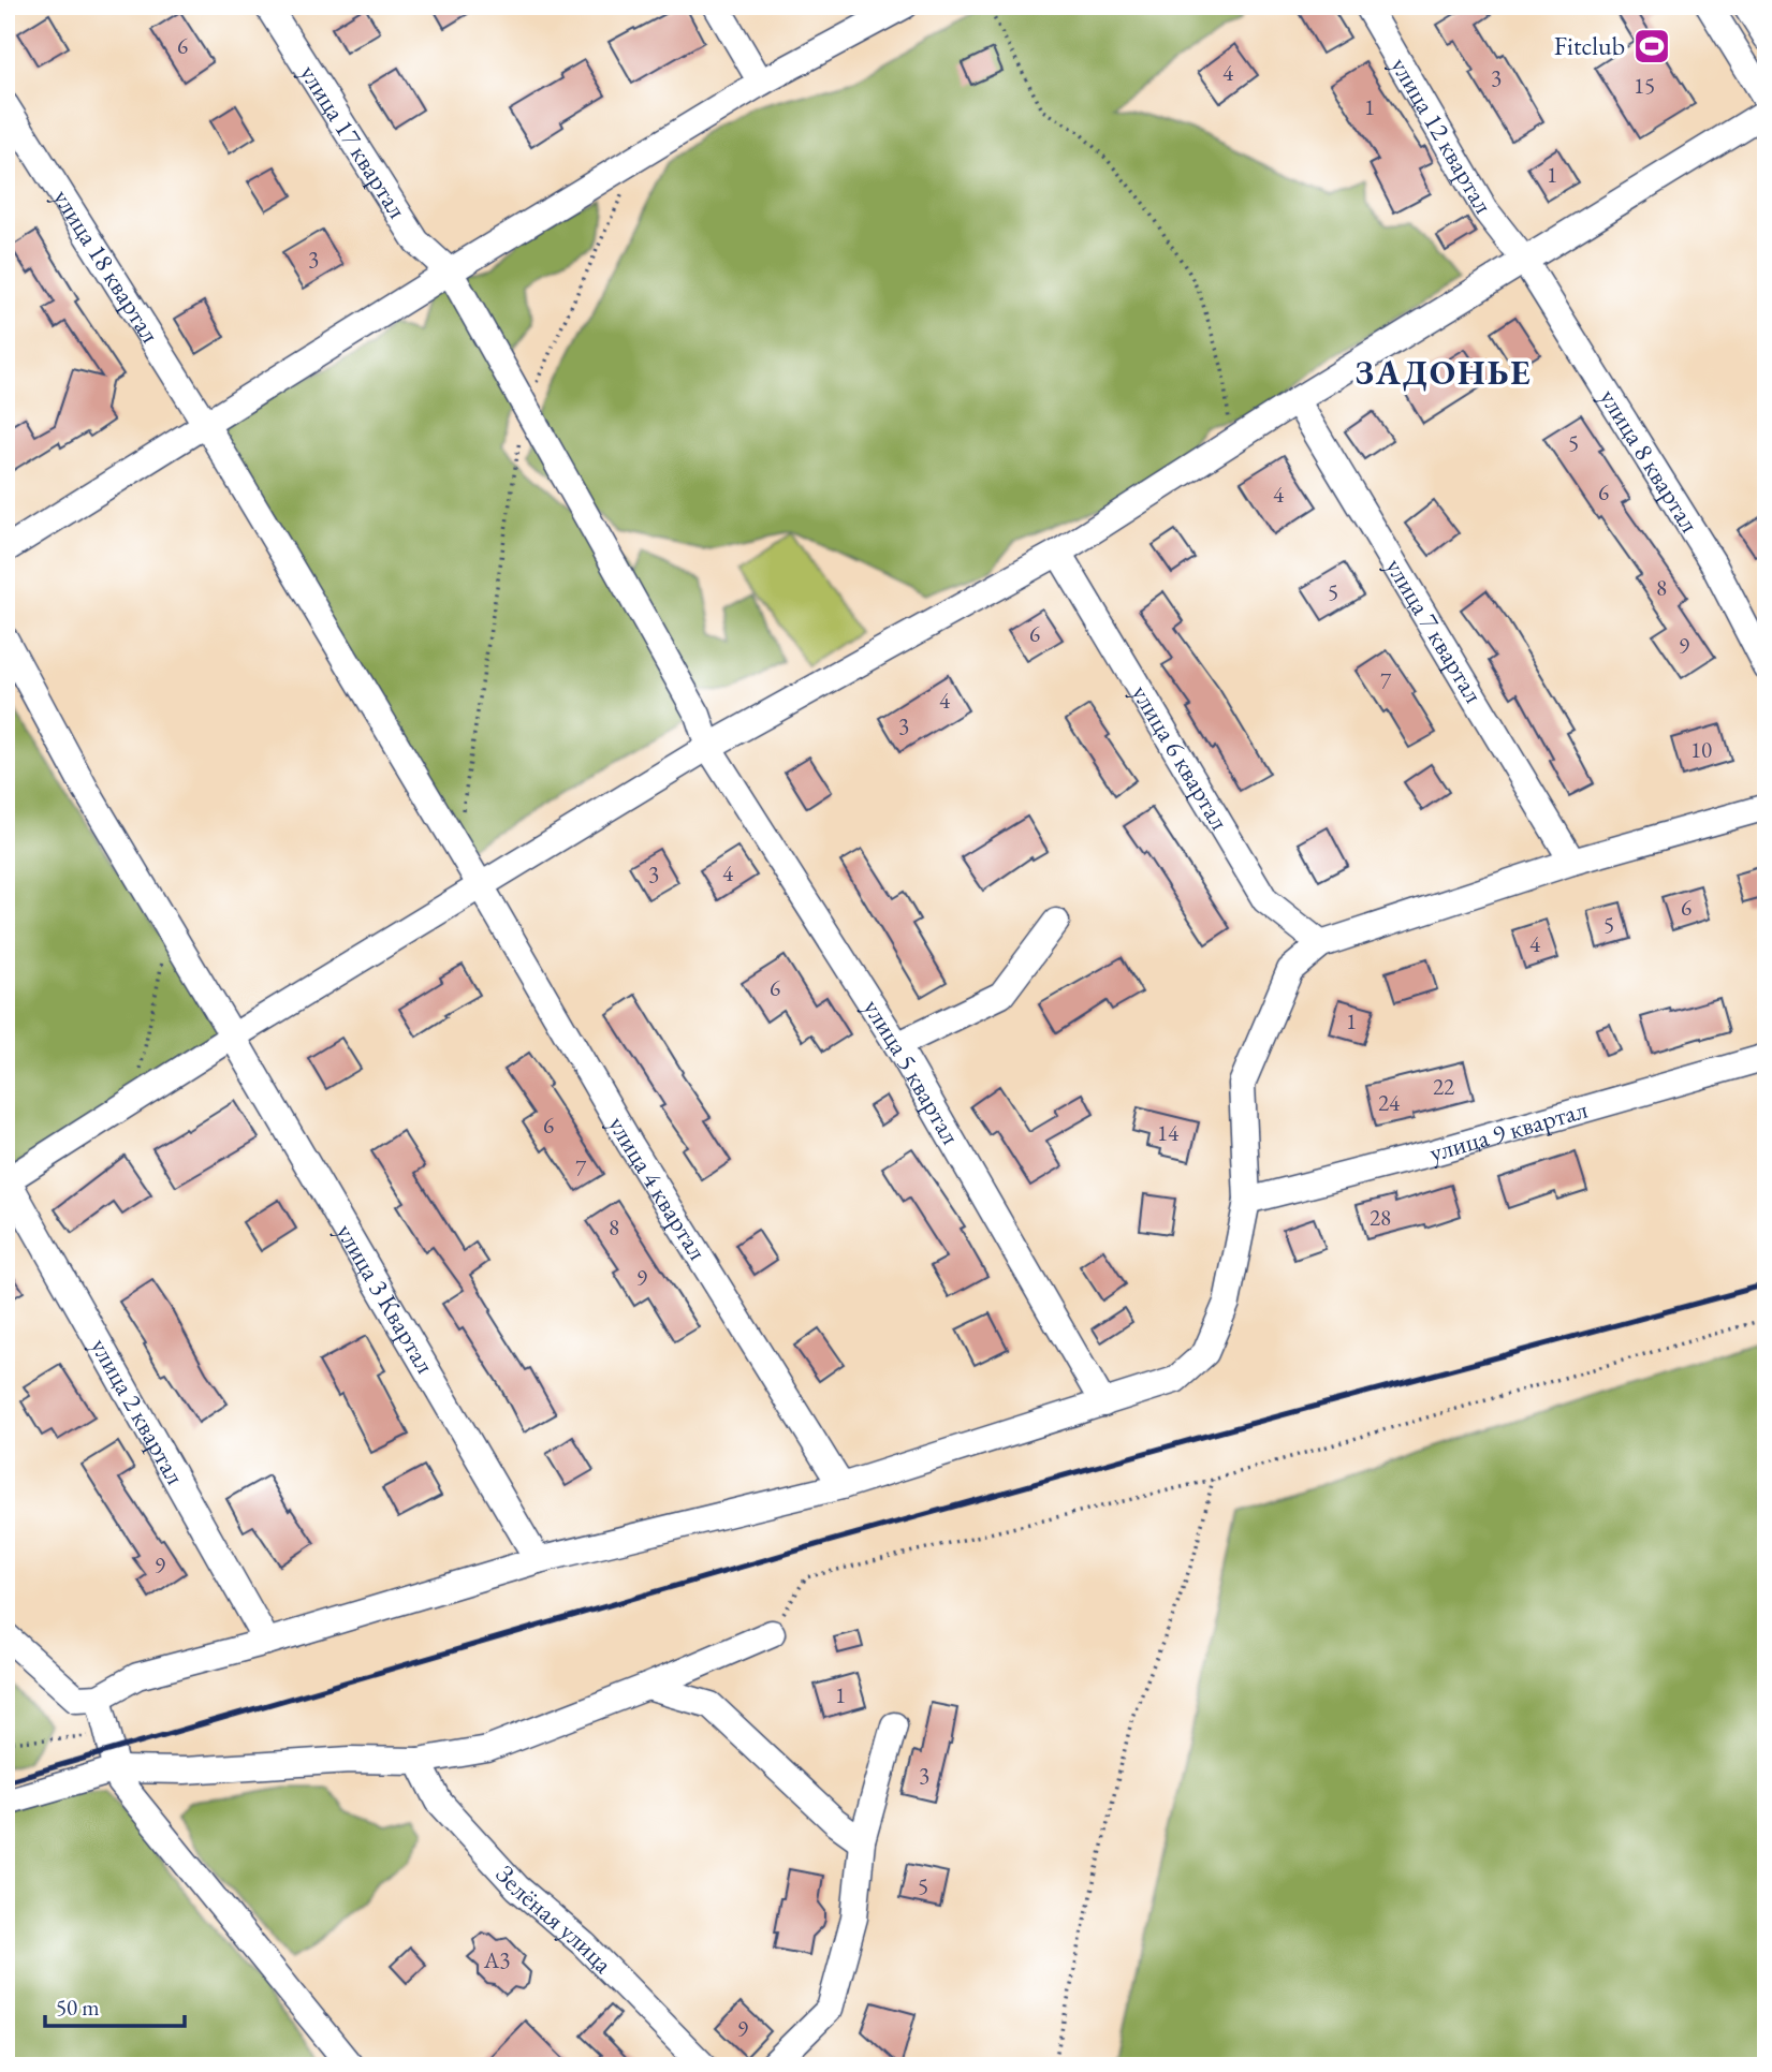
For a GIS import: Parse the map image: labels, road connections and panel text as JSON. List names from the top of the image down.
{
  "streets": {
    "street": [
      "улица 12 квартал",
      "улица 17 квартал",
      "улица 18 квартал",
      "улица 8 квартал",
      "улица 7 квартал",
      "улица 6 квартал",
      "улица 5 квартал",
      "улица 9 квартал",
      "улица 4 квартал",
      "улица 3 Квартал",
      "улица 2 квартал",
      "Зелёная улица"
    ]
  },
  "crossings": [
    ["улица 12 квартал", "улица 8 квартал"],
    ["улица 17 квартал", "улица 5 квартал"],
    ["улица 18 квартал", "улица 4 квартал"]
  ],
  "districts": ["ЗАДОНЬЕ"],
  "places": {
    "sports": ["Fitclub"]
  },
  "house_numbers": [
    "6",
    "4",
    "3",
    "15",
    "1",
    "1",
    "3",
    "5",
    "6",
    "4",
    "8",
    "5",
    "6",
    "9",
    "7",
    "4",
    "3",
    "10",
    "4",
    "3",
    "6",
    "5",
    "4",
    "6",
    "1",
    "22",
    "24",
    "6",
    "14",
    "7",
    "28",
    "8",
    "9",
    "9",
    "1",
    "3",
    "5",
    "А3",
    "9"
  ],
  "scale_bar": "50 m"
}
